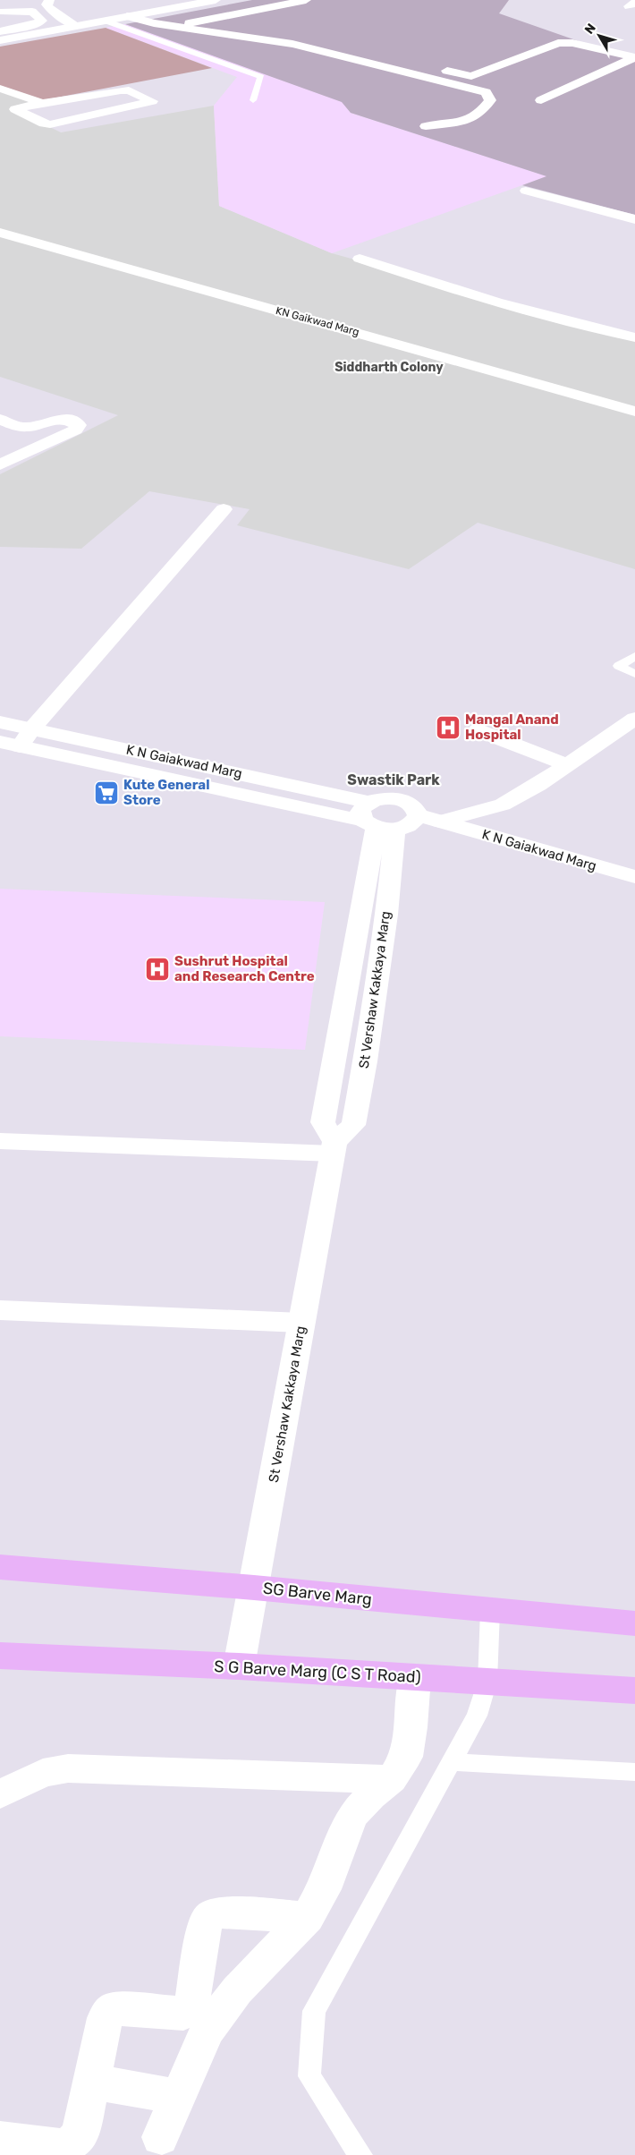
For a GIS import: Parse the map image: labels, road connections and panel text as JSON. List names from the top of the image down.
{
  "streets": {
    "main road": ["SG Barve Marg", "S G Barve Marg (C S T Road)"],
    "street": ["KN Gaikwad Marg", "K N Gaiakwad Marg", "St Vershaw Kakkaya Marg"]
  },
  "crossings": [
    ["K N Gaiakwad Marg", "St Vershaw Kakkaya Marg"],
    ["St Vershaw Kakkaya Marg", "SG Barve Marg"],
    ["St Vershaw Kakkaya Marg", "S G Barve Marg (C S T Road)"]
  ],
  "districts": ["Siddharth Colony", "Swastik Park"],
  "places": {
    "hospital": ["Mangal Anand Hospital", "Sushrut Hospital and Research Centre"],
    "supermarket": ["Kute General Store"]
  },
  "north": "top left"
}
